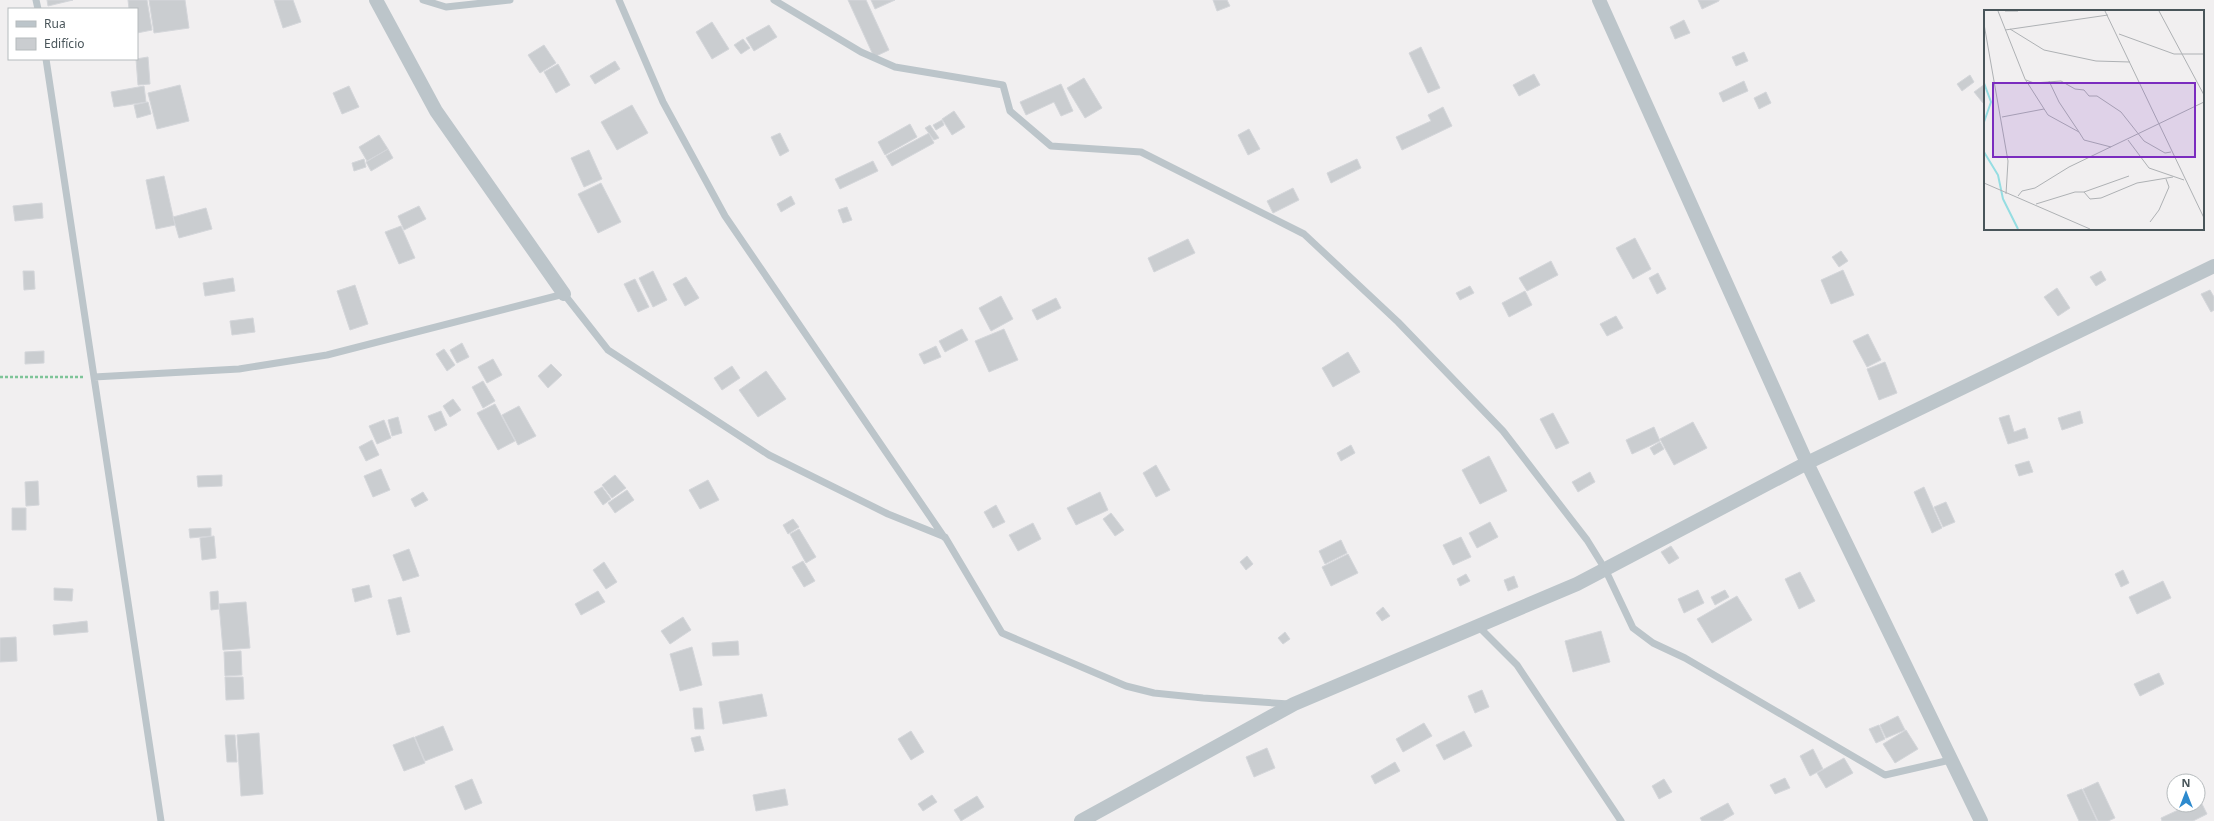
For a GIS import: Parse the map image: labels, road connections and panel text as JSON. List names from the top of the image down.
{
  "legend": ["Rua", "Edifício"],
  "north": "top"
}
